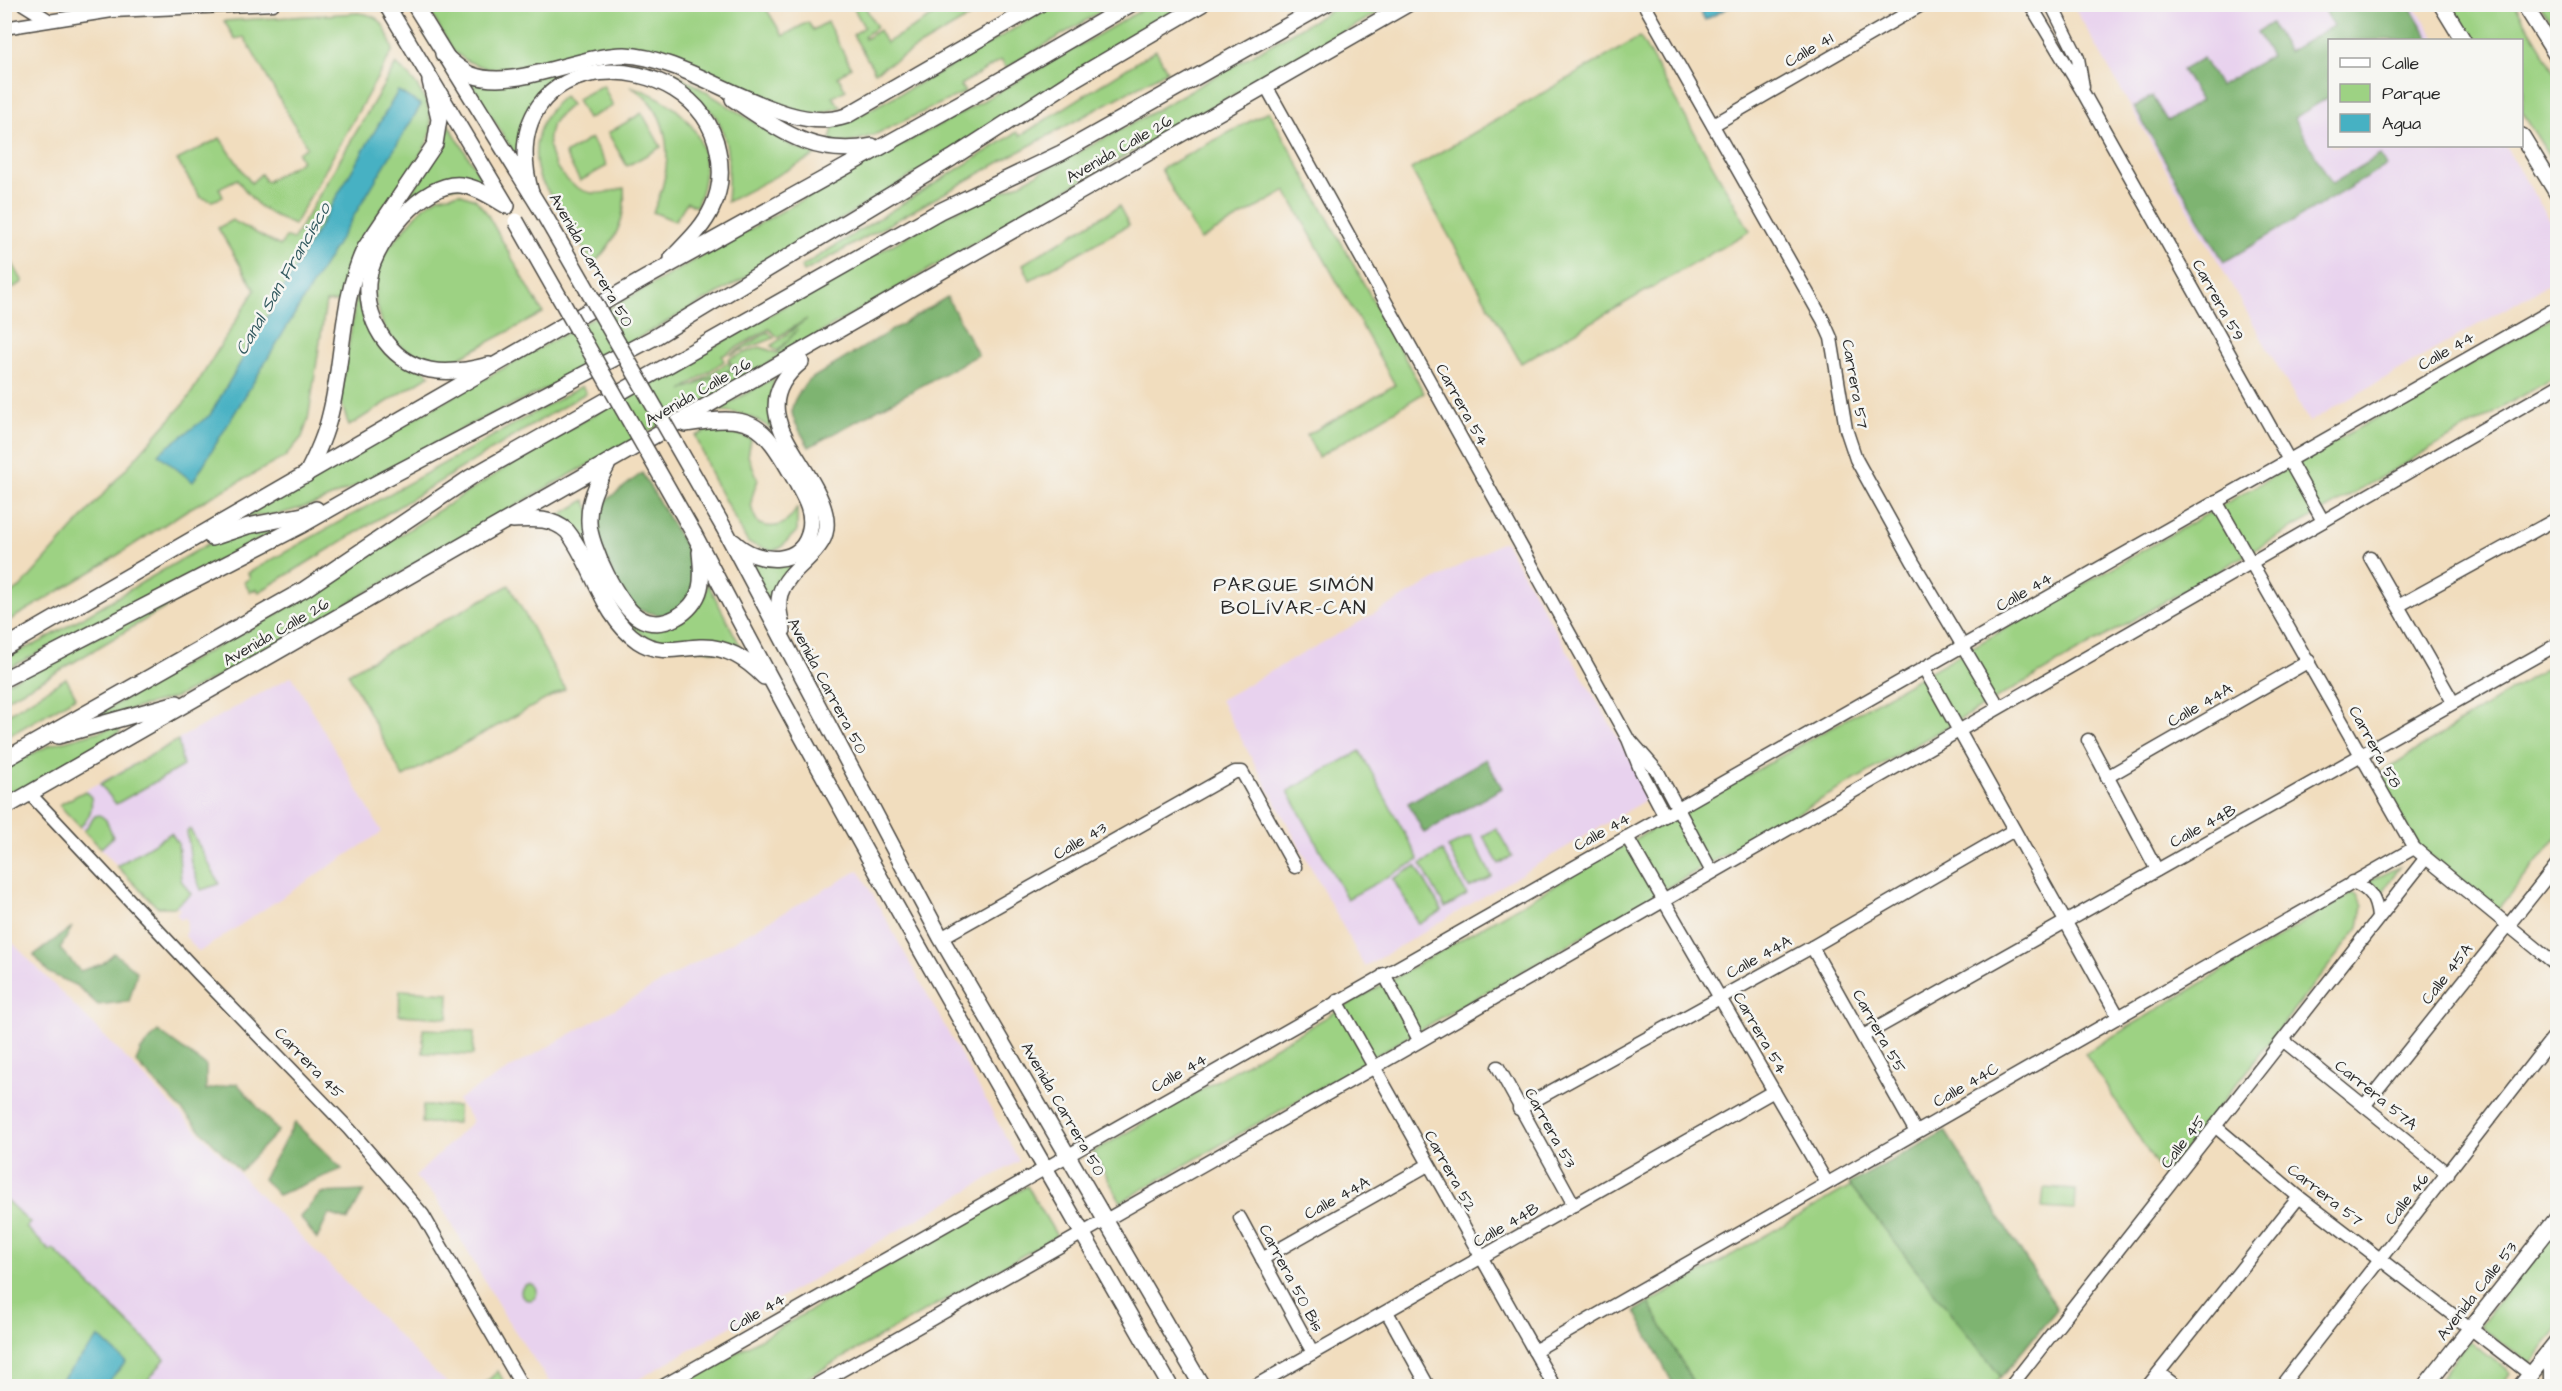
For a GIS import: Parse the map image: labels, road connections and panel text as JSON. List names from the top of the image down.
{
  "streets": {
    "main road": ["Avenida Calle 26", "Avenida Carrera 50", "Avenida Calle 53"],
    "street": [
      "Calle 41",
      "Carrera 59",
      "Calle 44",
      "Carrera 57",
      "Carrera 54",
      "Calle 44A",
      "Carrera 58",
      "Calle 44B",
      "Calle 43",
      "Calle 45A",
      "Carrera 55",
      "Carrera 45",
      "Calle 44C",
      "Carrera 57A",
      "Carrera 53",
      "Calle 45",
      "Carrera 52",
      "Calle 46",
      "Carrera 50 Bis"
    ]
  },
  "crossings": [
    ["Calle 41", "Carrera 57"],
    ["Avenida Calle 26", "Carrera 54"],
    ["Avenida Calle 26", "Carrera 45"],
    ["Avenida Carrera 50", "Calle 44"],
    ["Avenida Carrera 50", "Calle 43"],
    ["Carrera 59", "Calle 44"],
    ["Calle 44", "Carrera 57"],
    ["Calle 44", "Carrera 54"],
    ["Calle 44", "Carrera 58"],
    ["Calle 44", "Carrera 52"],
    ["Carrera 57", "Calle 45"],
    ["Carrera 57", "Calle 46"],
    ["Carrera 57", "Avenida Calle 53"],
    ["Carrera 54", "Calle 44A"],
    ["Carrera 54", "Calle 44B"],
    ["Carrera 54", "Calle 44C"],
    ["Calle 44A", "Carrera 58"],
    ["Calle 44A", "Carrera 55"],
    ["Calle 44A", "Carrera 53"],
    ["Calle 44A", "Carrera 52"],
    ["Calle 44A", "Carrera 50 Bis"],
    ["Carrera 58", "Calle 44B"],
    ["Carrera 58", "Calle 45A"],
    ["Carrera 58", "Calle 44C"],
    ["Carrera 58", "Calle 45"],
    ["Calle 44B", "Carrera 55"],
    ["Calle 44B", "Carrera 53"],
    ["Calle 44B", "Carrera 52"],
    ["Calle 44B", "Carrera 50 Bis"],
    ["Calle 45A", "Carrera 57A"],
    ["Carrera 55", "Calle 44C"],
    ["Calle 44C", "Carrera 52"],
    ["Carrera 57A", "Calle 45"],
    ["Carrera 57A", "Calle 46"]
  ],
  "districts": ["PARQUE SIMÓN BOLÍVAR-CAN"],
  "water": ["Canal San Francisco"],
  "legend": ["Calle", "Parque", "Agua"]
}
